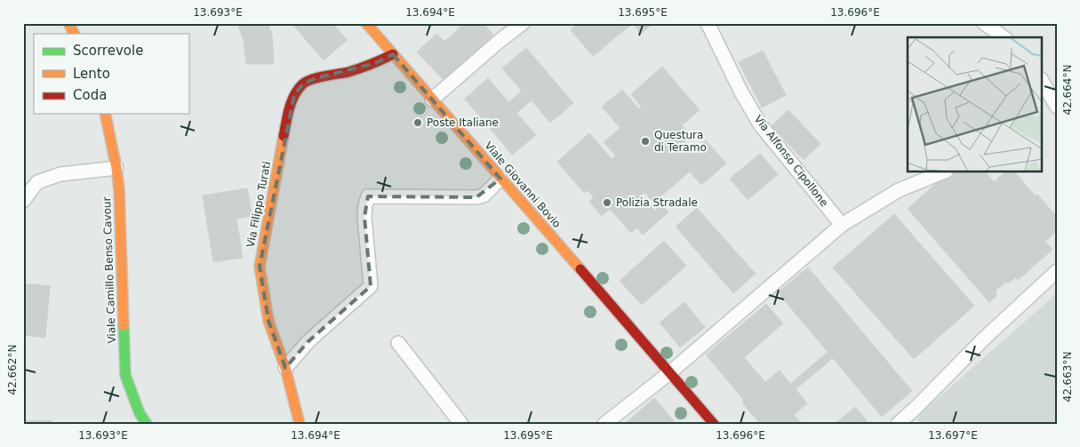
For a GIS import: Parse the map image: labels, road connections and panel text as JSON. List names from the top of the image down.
{
  "streets": {
    "street": [
      "Via Alfonso Cipollone",
      "Viale Giovanni Bovio",
      "Via Filippo Turati",
      "Viale Camillo Benso Cavour"
    ]
  },
  "crossings": [
    ["Viale Giovanni Bovio", "Via Filippo Turati"]
  ],
  "places": ["Poste Italiane", "Questura di Teramo", "Polizia Stradale"],
  "legend": ["Scorrevole", "Lento", "Coda"],
  "coordinates": [
    "13.693°E",
    "13.694°E",
    "13.695°E",
    "13.696°E",
    "42.664°N",
    "42.662°N",
    "42.663°N",
    "13.697°E"
  ]
}
